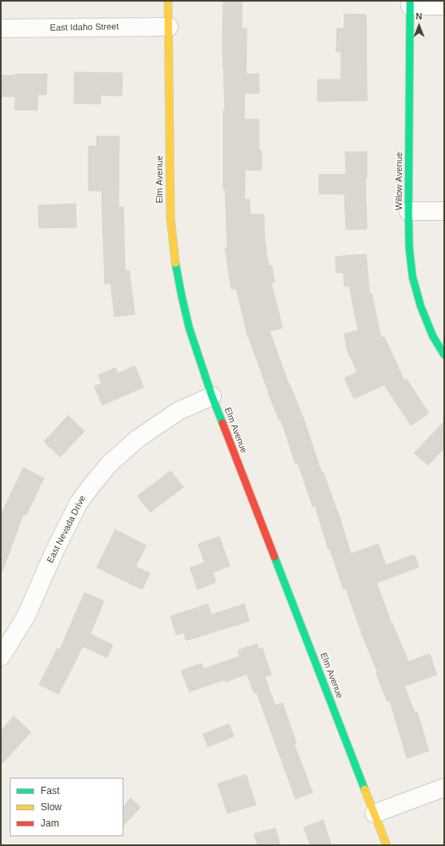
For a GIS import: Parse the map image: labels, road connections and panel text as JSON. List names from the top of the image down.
{
  "streets": {
    "street": [
      "East Idaho Street",
      "Elm Avenue",
      "Willow Avenue",
      "East Nevada Drive"
    ]
  },
  "crossings": [
    ["East Idaho Street", "Elm Avenue"],
    ["Elm Avenue", "East Nevada Drive"]
  ],
  "legend": ["Fast", "Slow", "Jam"],
  "north": "top"
}
